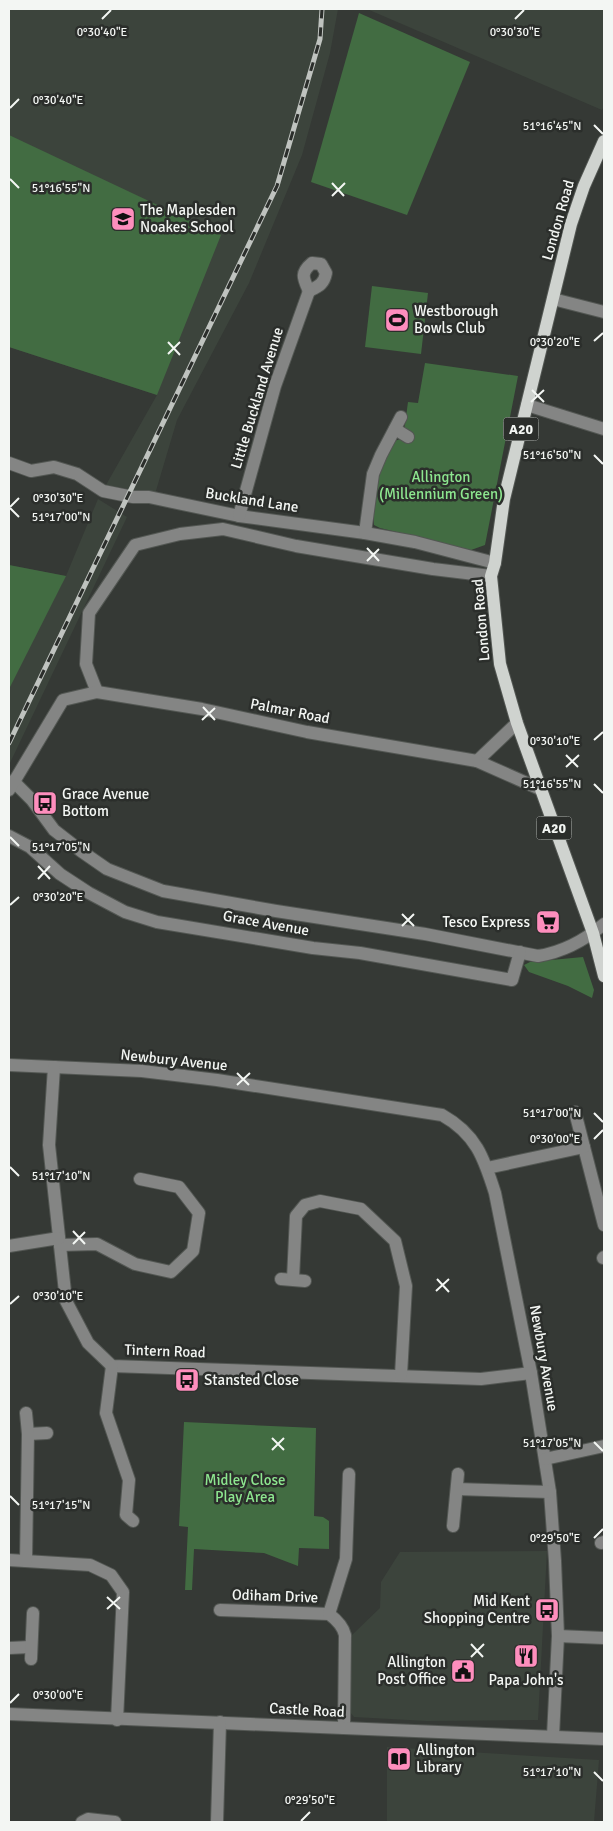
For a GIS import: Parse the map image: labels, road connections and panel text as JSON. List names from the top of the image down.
{
  "streets": {
    "main road": ["London Road", "A20"],
    "street": [
      "Little Buckland Avenue",
      "Buckland Lane",
      "Palmar Road",
      "Grace Avenue",
      "Newbury Avenue",
      "Tintern Road",
      "Odiham Drive",
      "Castle Road"
    ]
  },
  "crossings": [
    ["London Road", "Buckland Lane"],
    ["London Road", "Palmar Road"],
    ["London Road", "Grace Avenue"],
    ["Little Buckland Avenue", "Buckland Lane"],
    ["Newbury Avenue", "Tintern Road"],
    ["Newbury Avenue", "Castle Road"],
    ["Odiham Drive", "Castle Road"]
  ],
  "parks": ["Allington (Millennium Green)", "Midley Close Play Area"],
  "places": {
    "school or university": ["The Maplesden Noakes School"],
    "sports": ["Westborough Bowls Club"],
    "bus stop": ["Grace Avenue Bottom", "Stansted Close", "Mid Kent Shopping Centre"],
    "supermarket": ["Tesco Express"],
    "restaurant": ["Papa John's"],
    "public building": ["Allington Post Office"],
    "library": ["Allington Library"]
  },
  "coordinates": [
    "0°30'40\"E",
    "0°30'30\"E",
    "51°16'45\"N",
    "51°16'55\"N",
    "0°30'20\"E",
    "51°16'50\"N",
    "51°17'00\"N",
    "0°30'10\"E",
    "51°17'05\"N",
    "0°30'00\"E",
    "51°17'10\"N",
    "51°17'15\"N",
    "0°29'50\"E"
  ]
}
